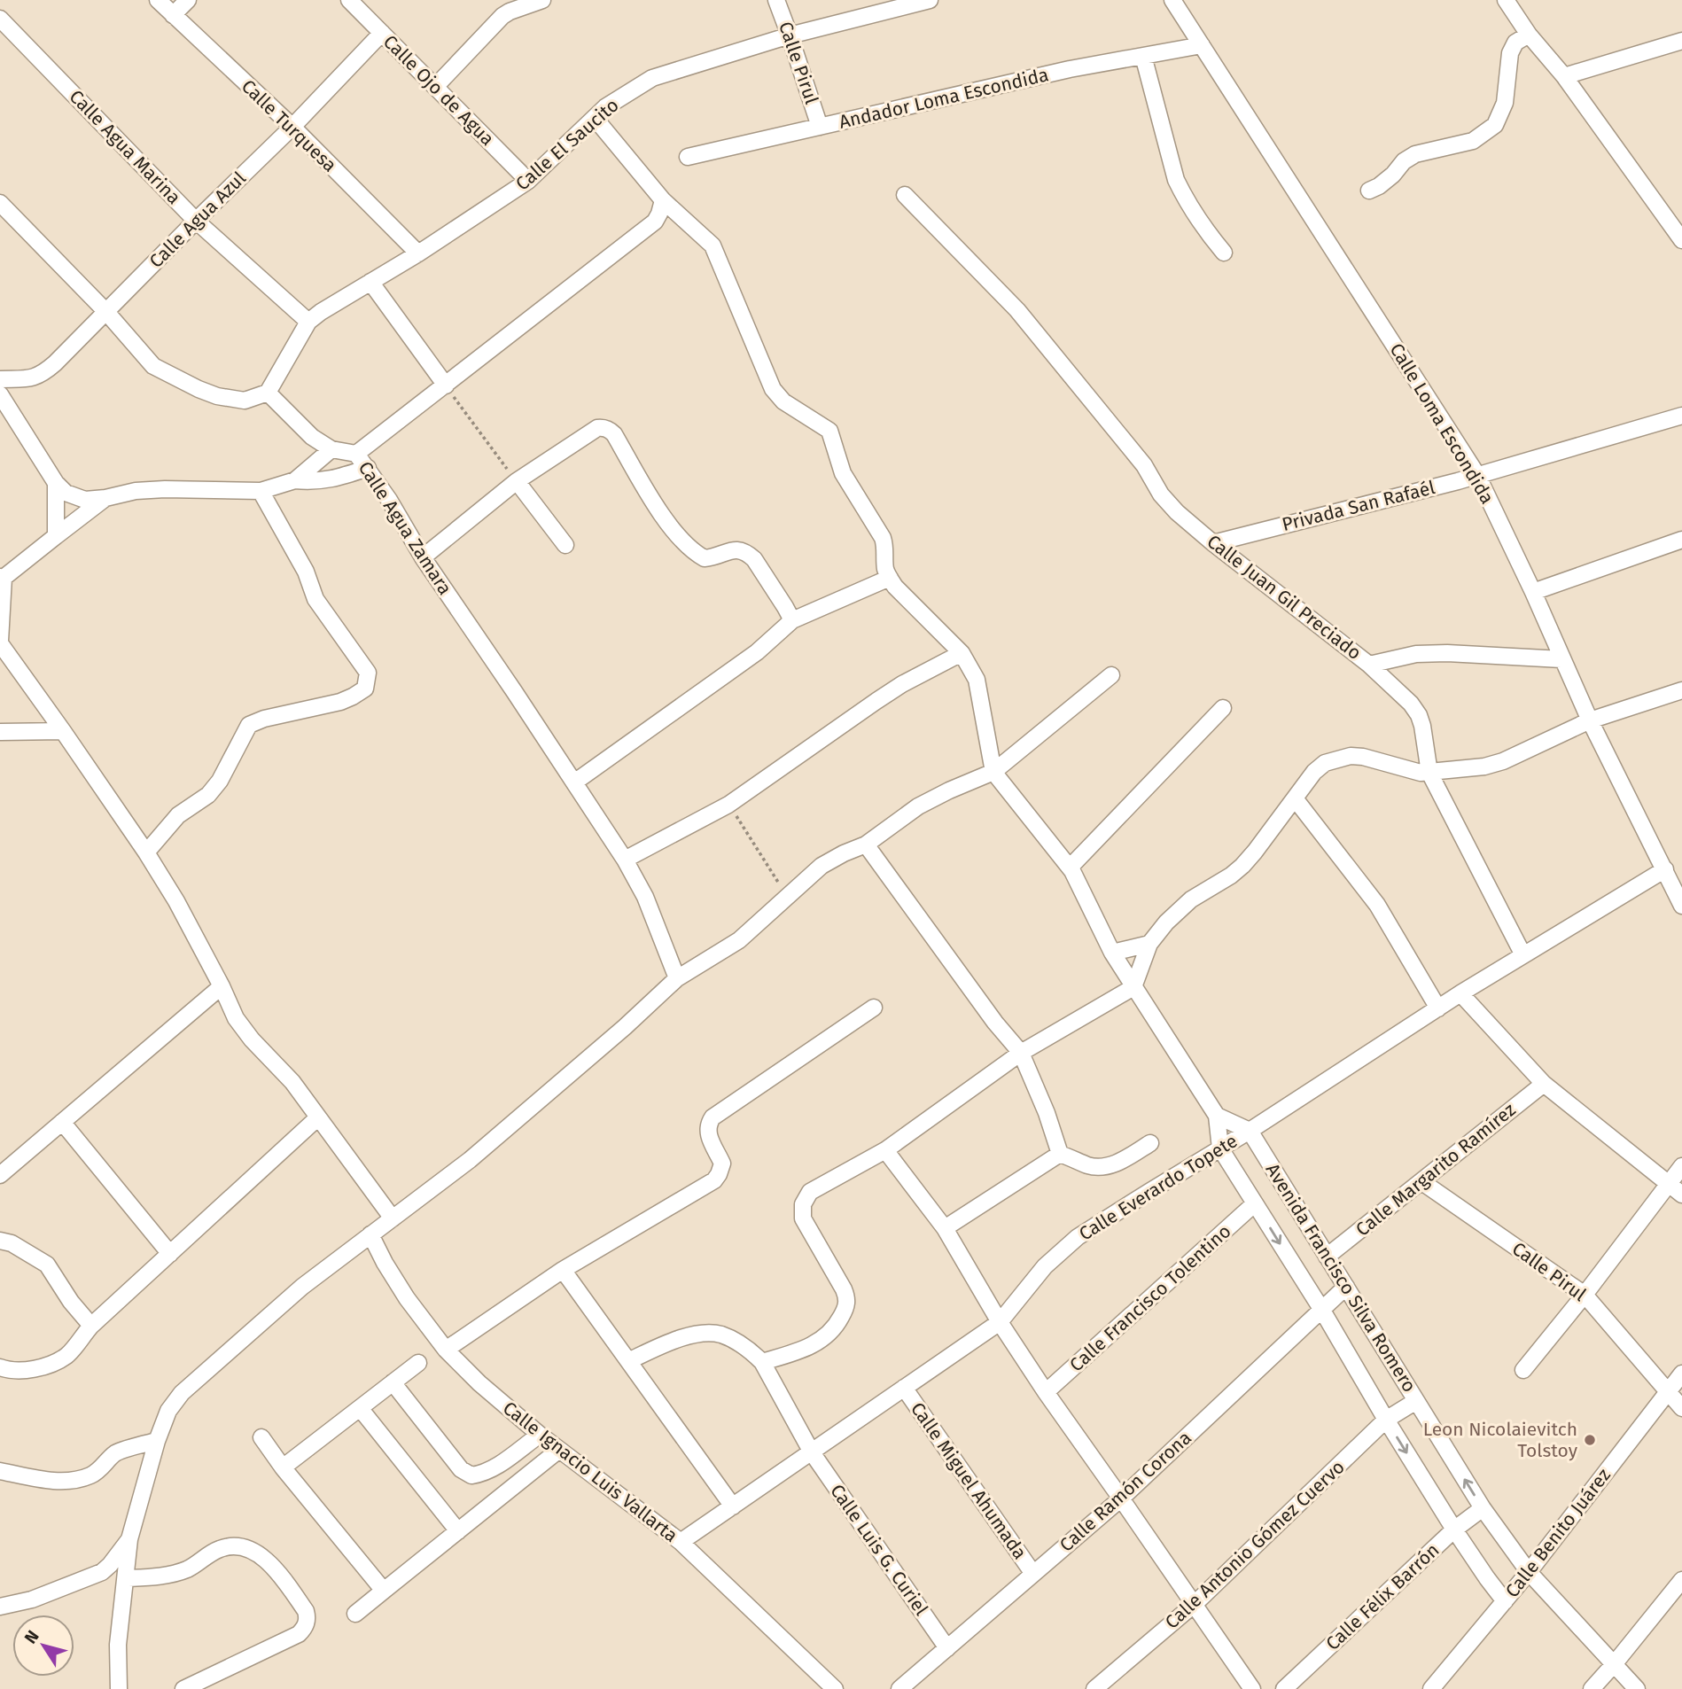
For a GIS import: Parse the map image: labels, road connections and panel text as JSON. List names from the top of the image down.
{
  "streets": {
    "street": [
      "Calle Pirul",
      "Calle Ojo de Agua",
      "Andador Loma Escondida",
      "Calle Turquesa",
      "Calle El Saucito",
      "Calle Agua Marina",
      "Calle Agua Azul",
      "Calle Loma Escondida",
      "Privada San Rafaél",
      "Calle Agua Zamara",
      "Calle Juan Gil Preciado",
      "Calle Margarito Ramírez",
      "Calle Everardo Topete",
      "Avenida Francisco Silva Romero",
      "Calle Francisco Tolentino",
      "Calle Ignacio Luis Vallarta",
      "Calle Miguel Ahumada",
      "Calle Ramón Corona",
      "Calle Benito Juárez",
      "Calle Antonio Gómez Cuervo",
      "Calle Luis G. Curiel",
      "Calle Félix Barrón"
    ]
  },
  "crossings": [
    ["Calle Pirul", "Andador Loma Escondida"],
    ["Calle Pirul", "Calle El Saucito"],
    ["Calle Pirul", "Calle Margarito Ramírez"],
    ["Calle Pirul", "Calle Benito Juárez"],
    ["Calle Ojo de Agua", "Calle El Saucito"],
    ["Calle Ojo de Agua", "Calle Agua Azul"],
    ["Andador Loma Escondida", "Calle Loma Escondida"],
    ["Calle Turquesa", "Calle El Saucito"],
    ["Calle Turquesa", "Calle Agua Azul"],
    ["Calle El Saucito", "Calle Agua Marina"],
    ["Calle El Saucito", "Calle Agua Zamara"],
    ["Calle Agua Marina", "Calle Agua Azul"],
    ["Calle Loma Escondida", "Privada San Rafaél"],
    ["Calle Loma Escondida", "Calle Everardo Topete"],
    ["Privada San Rafaél", "Calle Juan Gil Preciado"],
    ["Calle Juan Gil Preciado", "Calle Everardo Topete"],
    ["Calle Margarito Ramírez", "Avenida Francisco Silva Romero"],
    ["Calle Everardo Topete", "Avenida Francisco Silva Romero"],
    ["Calle Everardo Topete", "Calle Ignacio Luis Vallarta"],
    ["Calle Everardo Topete", "Calle Miguel Ahumada"],
    ["Calle Everardo Topete", "Calle Luis G. Curiel"],
    ["Avenida Francisco Silva Romero", "Calle Francisco Tolentino"],
    ["Avenida Francisco Silva Romero", "Calle Ramón Corona"],
    ["Avenida Francisco Silva Romero", "Calle Benito Juárez"],
    ["Avenida Francisco Silva Romero", "Calle Antonio Gómez Cuervo"],
    ["Avenida Francisco Silva Romero", "Calle Félix Barrón"],
    ["Calle Miguel Ahumada", "Calle Ramón Corona"],
    ["Calle Ramón Corona", "Calle Luis G. Curiel"]
  ],
  "places": ["Leon Nicolaievitch Tolstoy"],
  "north": "top left"
}
